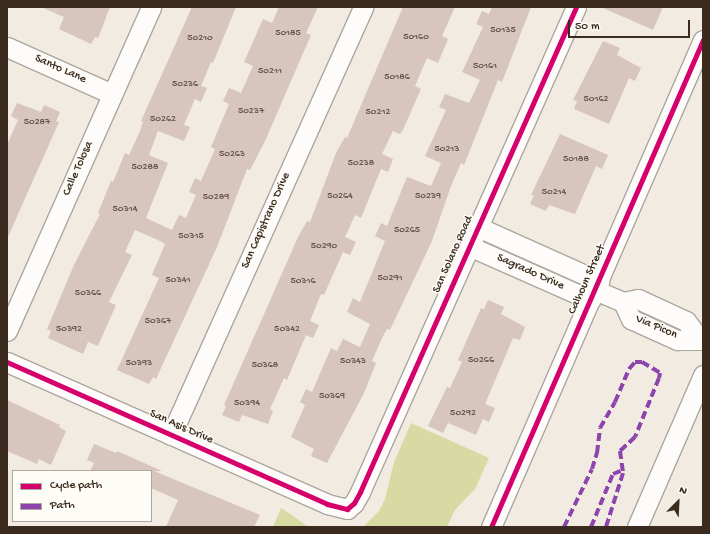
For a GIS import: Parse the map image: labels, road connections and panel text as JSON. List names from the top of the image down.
{
  "streets": {
    "street": [
      "Santo Lane",
      "Calle Tolosa",
      "San Capistrano Drive",
      "San Solano Road",
      "Sagrado Drive",
      "Calhoun Street",
      "Via Picon",
      "San Asis Drive"
    ]
  },
  "crossings": [
    ["Santo Lane", "Calle Tolosa"],
    ["San Capistrano Drive", "San Asis Drive"],
    ["San Solano Road", "Sagrado Drive"],
    ["San Solano Road", "San Asis Drive"],
    ["Sagrado Drive", "Calhoun Street"],
    ["Sagrado Drive", "Via Picon"],
    ["Calhoun Street", "Via Picon"]
  ],
  "house_numbers": [
    "50135",
    "50185",
    "50160",
    "50210",
    "50161",
    "50211",
    "50186",
    "50236",
    "50162",
    "50237",
    "50212",
    "50262",
    "50287",
    "50213",
    "50263",
    "50188",
    "50238",
    "50288",
    "50214",
    "50264",
    "50239",
    "50289",
    "50314",
    "50265",
    "50315",
    "50290",
    "50291",
    "50341",
    "50316",
    "50366",
    "50367",
    "50392",
    "50342",
    "50266",
    "50343",
    "50393",
    "50368",
    "50369",
    "50394",
    "50292"
  ],
  "legend": ["Cycle path", "Path"],
  "scale_bar": "50 m",
  "north": "top right"
}
